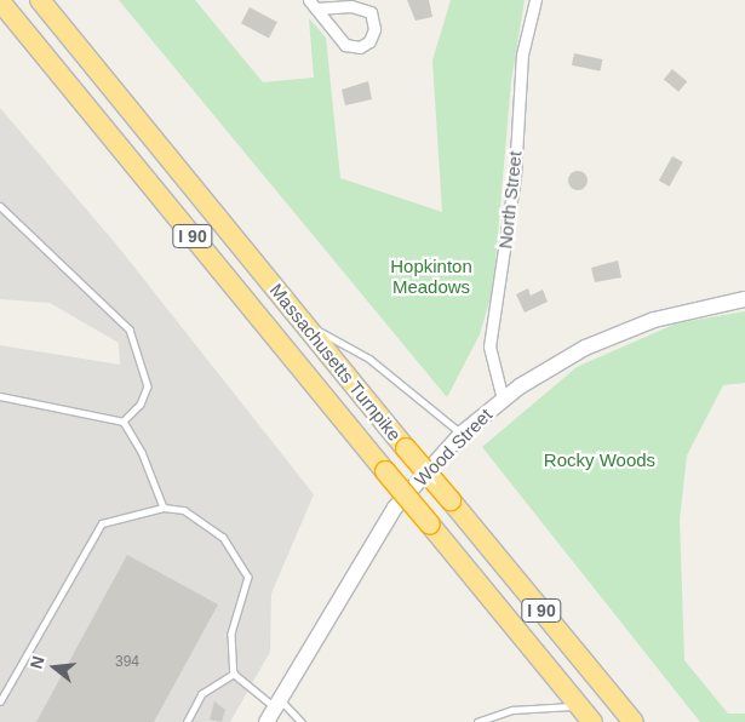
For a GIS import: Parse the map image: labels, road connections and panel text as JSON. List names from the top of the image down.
{
  "streets": {
    "highway": ["I 90", "Massachusetts Turnpike"],
    "main road": ["Wood Street"],
    "street": ["North Street"]
  },
  "crossings": [
    ["North Street", "Wood Street"]
  ],
  "parks": ["Hopkinton Meadows", "Rocky Woods"],
  "house_numbers": ["394"],
  "north": "left"
}
